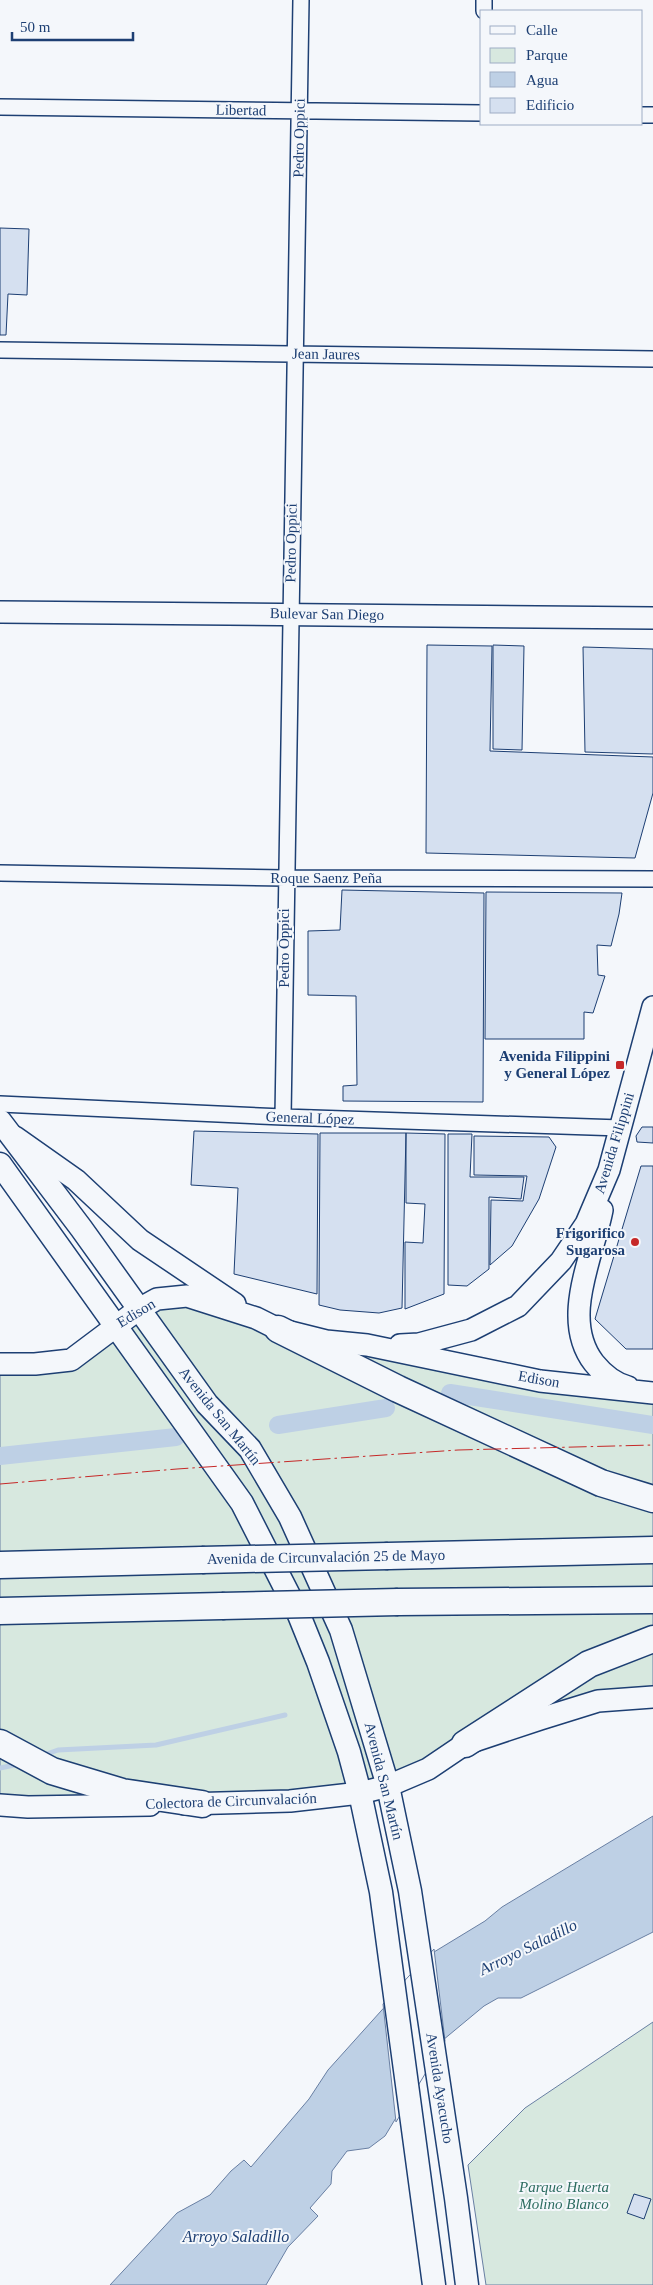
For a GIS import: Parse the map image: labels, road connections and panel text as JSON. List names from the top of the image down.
{
  "streets": {
    "highway": ["Avenida de Circunvalación 25 de Mayo"],
    "main road": [
      "Bulevar San Diego",
      "Avenida Filippini",
      "Edison",
      "Avenida San Martín",
      "Colectora de Circunvalación",
      "Avenida Ayacucho"
    ],
    "street": [
      "Libertad",
      "Pedro Oppici",
      "Jean Jaures",
      "Roque Saenz Peña",
      "General López"
    ]
  },
  "crossings": [
    ["Libertad", "Pedro Oppici"],
    ["Pedro Oppici", "Jean Jaures"],
    ["Pedro Oppici", "Bulevar San Diego"],
    ["Pedro Oppici", "Roque Saenz Peña"],
    ["Pedro Oppici", "General López"],
    ["General López", "Avenida Filippini"],
    ["Avenida Filippini", "Edison"],
    ["Edison", "Avenida San Martín"],
    ["Avenida San Martín", "Colectora de Circunvalación"],
    ["Avenida San Martín", "Avenida Ayacucho"]
  ],
  "water": ["Arroyo Saladillo"],
  "parks": ["Parque Huerta Molino Blanco"],
  "places": {
    "transit": ["Avenida Filippini y General López"],
    "other": ["Frigorifico Sugarosa"]
  },
  "legend": [
    "Calle",
    "Parque",
    "Agua",
    "Edificio"
  ],
  "scale_bar": "50 m"
}
